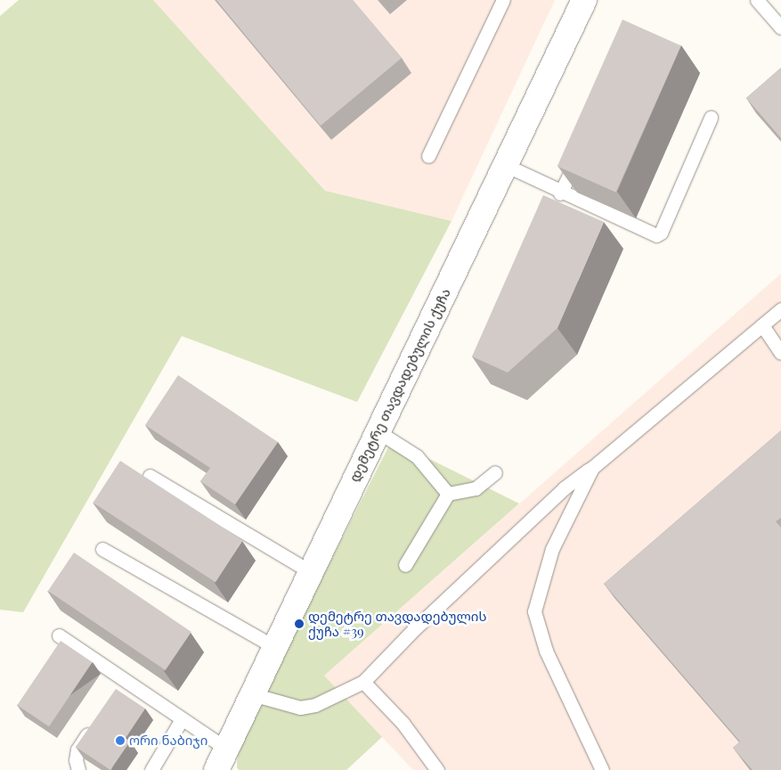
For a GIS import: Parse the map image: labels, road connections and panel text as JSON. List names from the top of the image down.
{
  "streets": {
    "main road": ["დემეტრე თავდადებულის ქუჩა"]
  },
  "places": ["დემეტრე თავდადებულის ქუჩა #39", "ორი ნაბიჯი"]
}
